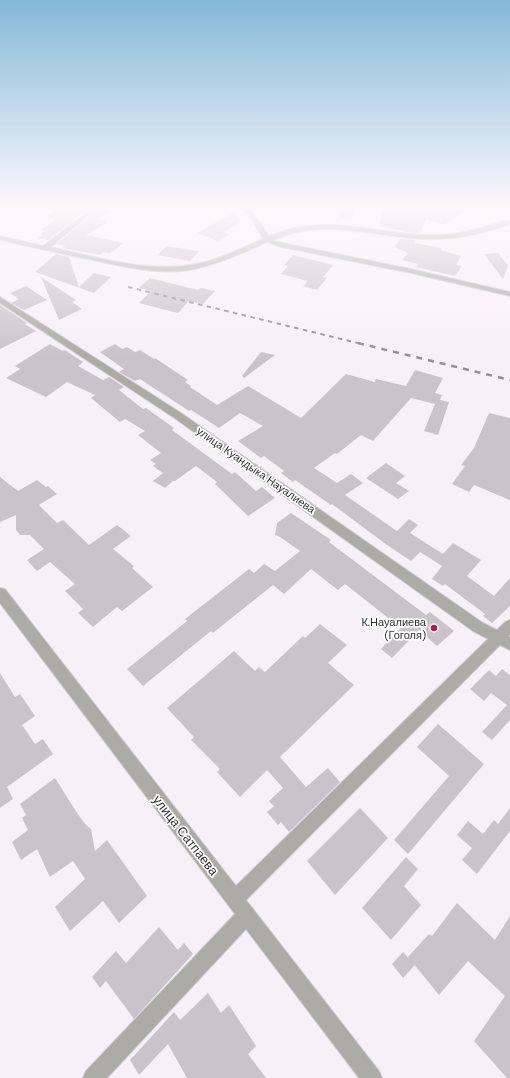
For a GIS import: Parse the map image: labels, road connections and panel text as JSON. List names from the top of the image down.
{
  "streets": {
    "street": ["улица Куандыка Науалиева", "улица Сатпаева"]
  },
  "places": ["К.Науалиева (Гоголя)"]
}
